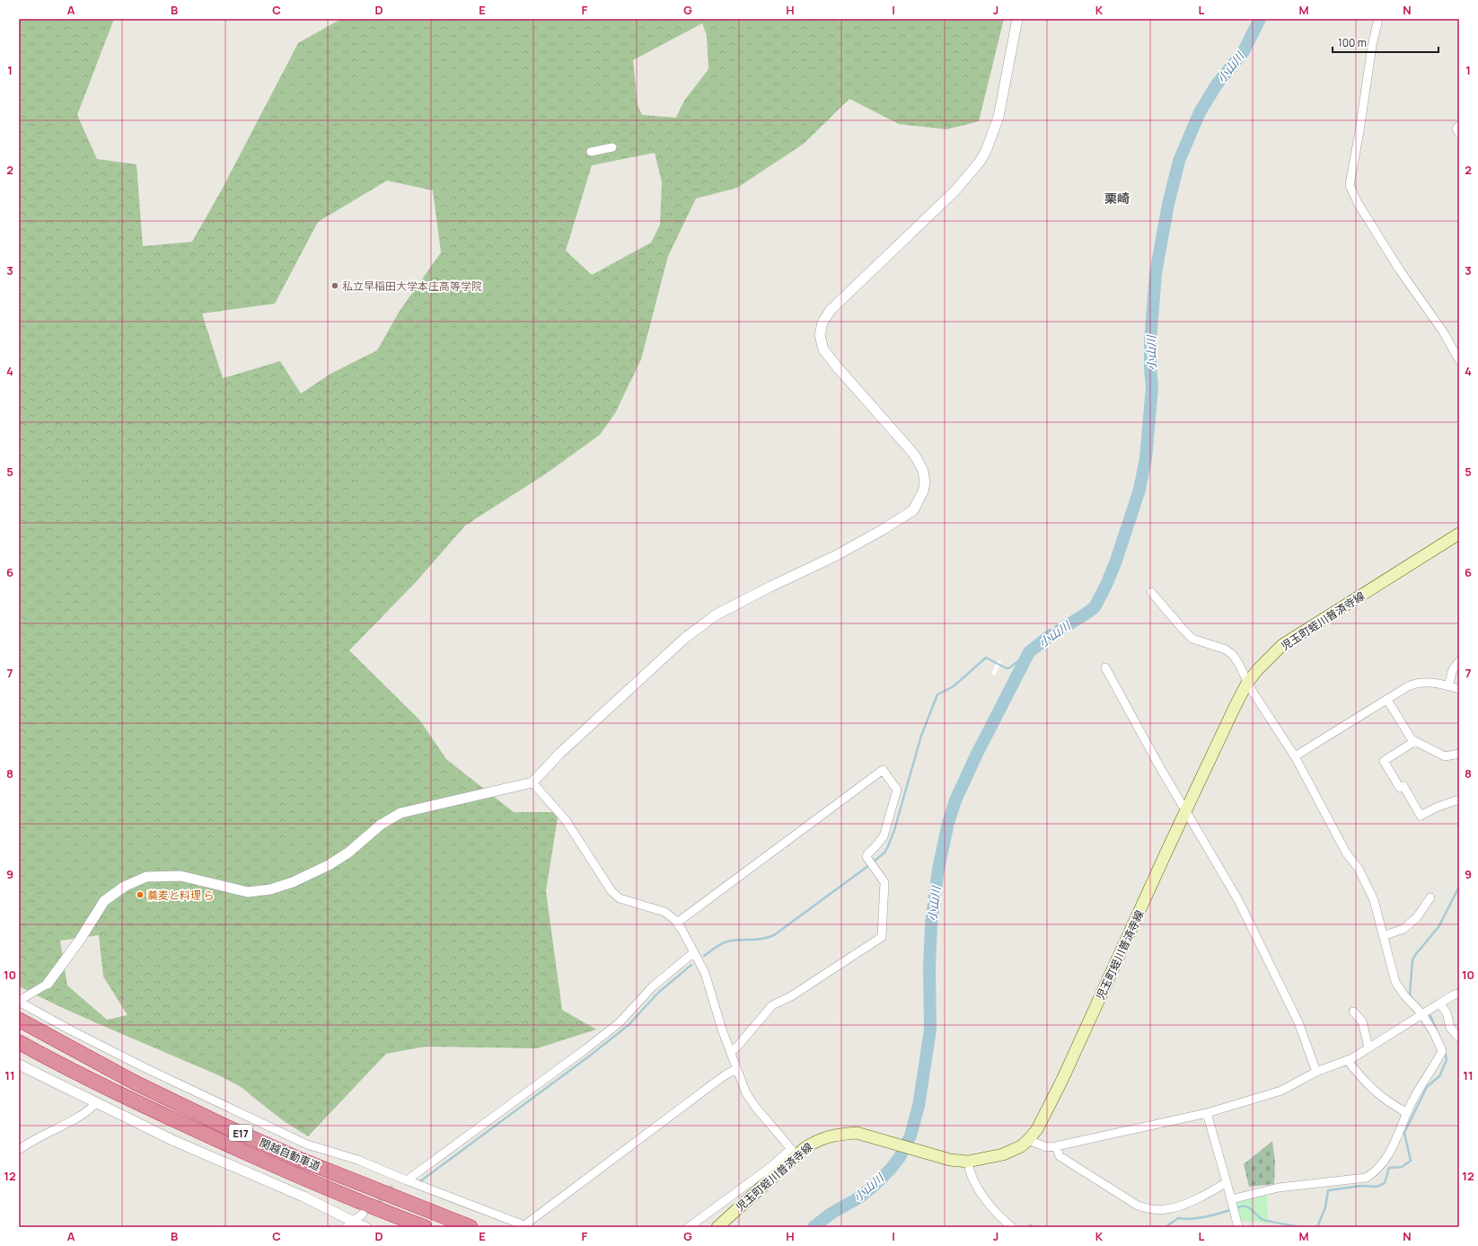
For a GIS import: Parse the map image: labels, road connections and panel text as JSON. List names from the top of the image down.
{
  "streets": {
    "highway": ["E17", "関越自動車道"],
    "main road": ["児玉町蛭川普済寺線"]
  },
  "districts": ["栗崎"],
  "water": ["小山川"],
  "places": ["私立早稲田大学本庄高等学院", "蕎麦と料理 ら"],
  "scale_bar": "100 m",
  "grid": {
    "columns": [
      "A",
      "B",
      "C",
      "D",
      "E",
      "F",
      "G",
      "H",
      "I",
      "J",
      "K",
      "L",
      "M",
      "N"
    ],
    "rows": [
      "1",
      "2",
      "3",
      "4",
      "5",
      "6",
      "7",
      "8",
      "9",
      "10",
      "11",
      "12"
    ]
  }
}
